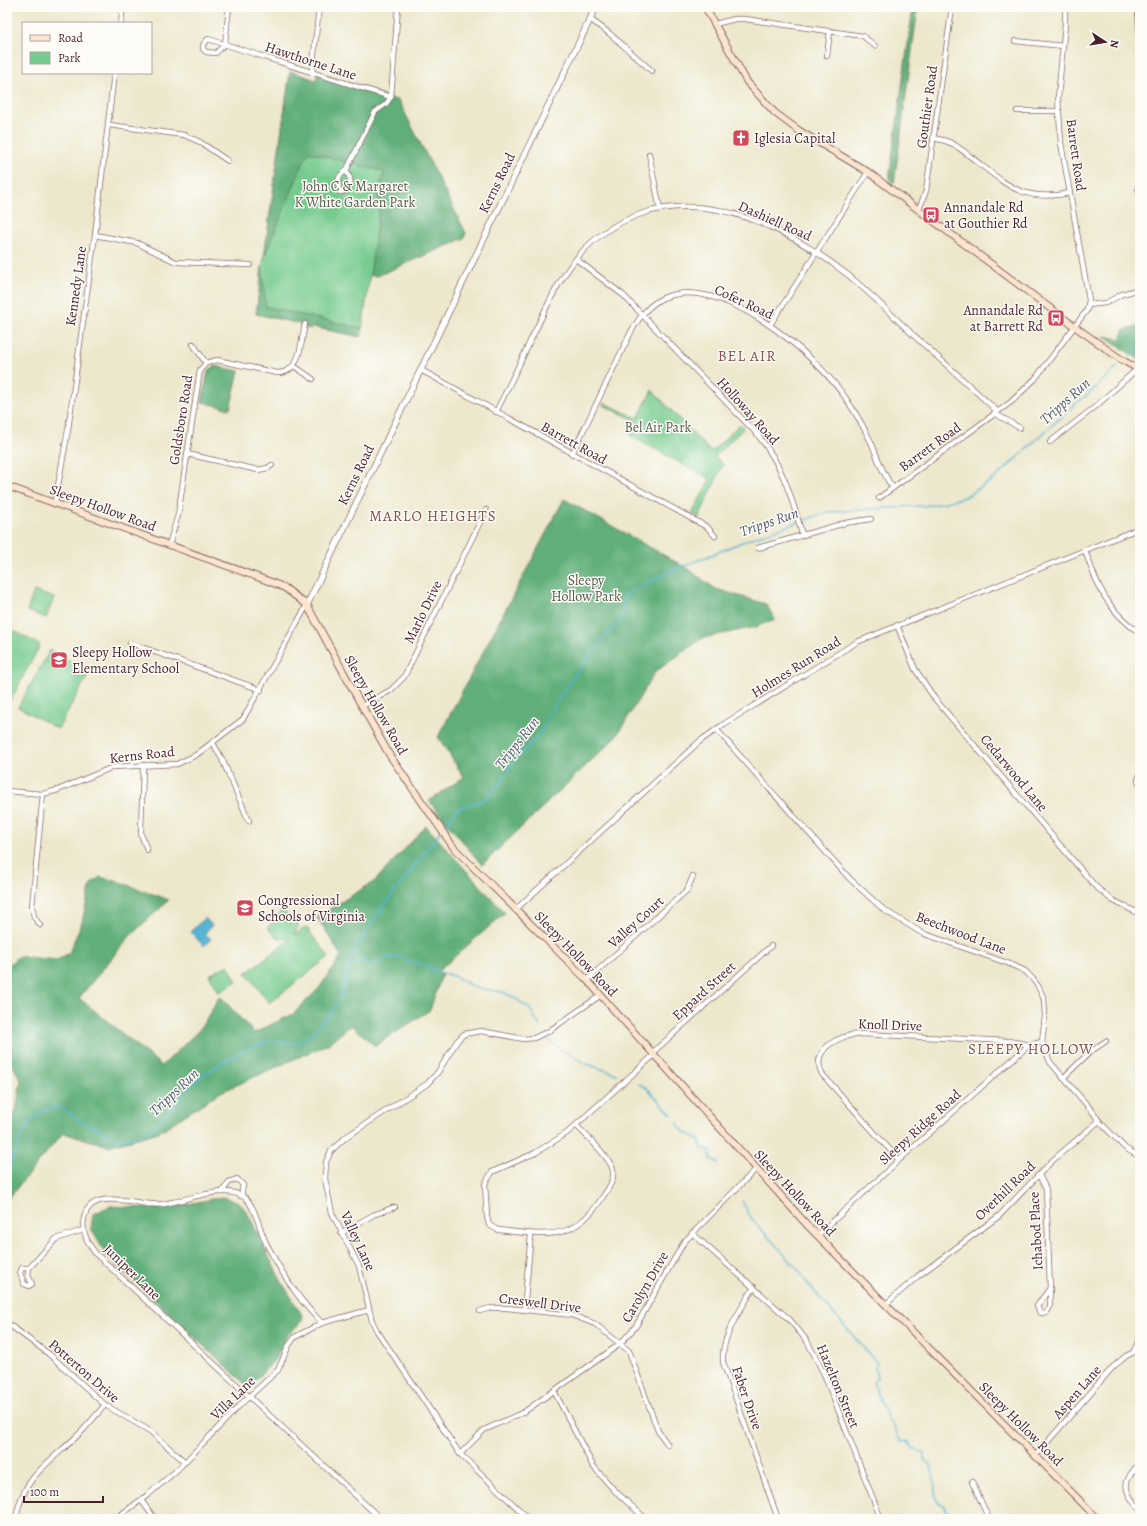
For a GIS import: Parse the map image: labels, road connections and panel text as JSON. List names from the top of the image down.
{
  "streets": {
    "main road": ["Sleepy Hollow Road"],
    "street": [
      "Hawthorne Lane",
      "Gouthier Road",
      "Barrett Road",
      "Kerns Road",
      "Dashiell Road",
      "Kennedy Lane",
      "Cofer Road",
      "Holloway Road",
      "Goldsboro Road",
      "Marlo Drive",
      "Holmes Run Road",
      "Cedarwood Lane",
      "Valley Court",
      "Beechwood Lane",
      "Eppard Street",
      "Knoll Drive",
      "Sleepy Ridge Road",
      "Overhill Road",
      "Ichabod Place",
      "Valley Lane",
      "Juniper Lane",
      "Carolyn Drive",
      "Creswell Drive",
      "Potterton Drive",
      "Hazelton Street",
      "Aspen Lane",
      "Villa Lane",
      "Faber Drive"
    ]
  },
  "crossings": [
    ["Barrett Road", "Kerns Road"],
    ["Barrett Road", "Dashiell Road"],
    ["Barrett Road", "Cofer Road"],
    ["Kerns Road", "Sleepy Hollow Road"],
    ["Dashiell Road", "Holloway Road"],
    ["Kennedy Lane", "Sleepy Hollow Road"],
    ["Cofer Road", "Holloway Road"],
    ["Goldsboro Road", "Sleepy Hollow Road"],
    ["Sleepy Hollow Road", "Marlo Drive"],
    ["Sleepy Hollow Road", "Holmes Run Road"],
    ["Sleepy Hollow Road", "Valley Court"],
    ["Sleepy Hollow Road", "Eppard Street"],
    ["Sleepy Hollow Road", "Sleepy Ridge Road"],
    ["Sleepy Hollow Road", "Overhill Road"],
    ["Sleepy Hollow Road", "Valley Lane"],
    ["Sleepy Hollow Road", "Carolyn Drive"],
    ["Sleepy Hollow Road", "Aspen Lane"],
    ["Holmes Run Road", "Cedarwood Lane"],
    ["Holmes Run Road", "Beechwood Lane"],
    ["Beechwood Lane", "Sleepy Ridge Road"],
    ["Beechwood Lane", "Overhill Road"],
    ["Knoll Drive", "Sleepy Ridge Road"],
    ["Overhill Road", "Ichabod Place"],
    ["Valley Lane", "Carolyn Drive"],
    ["Valley Lane", "Villa Lane"],
    ["Juniper Lane", "Villa Lane"],
    ["Carolyn Drive", "Creswell Drive"],
    ["Carolyn Drive", "Hazelton Street"],
    ["Potterton Drive", "Villa Lane"],
    ["Hazelton Street", "Faber Drive"]
  ],
  "districts": ["BEL AIR", "MARLO HEIGHTS", "SLEEPY HOLLOW"],
  "water": ["Tripps Run"],
  "parks": ["John C & Margaret K White Garden Park", "Bel Air Park", "Sleepy Hollow Park"],
  "places": {
    "church": ["Iglesia Capital"],
    "bus stop": ["Annandale Rd at Gouthier Rd", "Annandale Rd at Barrett Rd"],
    "school or university": ["Sleepy Hollow Elementary School", "Congressional Schools of Virginia"]
  },
  "legend": ["Road", "Park"],
  "scale_bar": "100 m",
  "north": "right"
}
